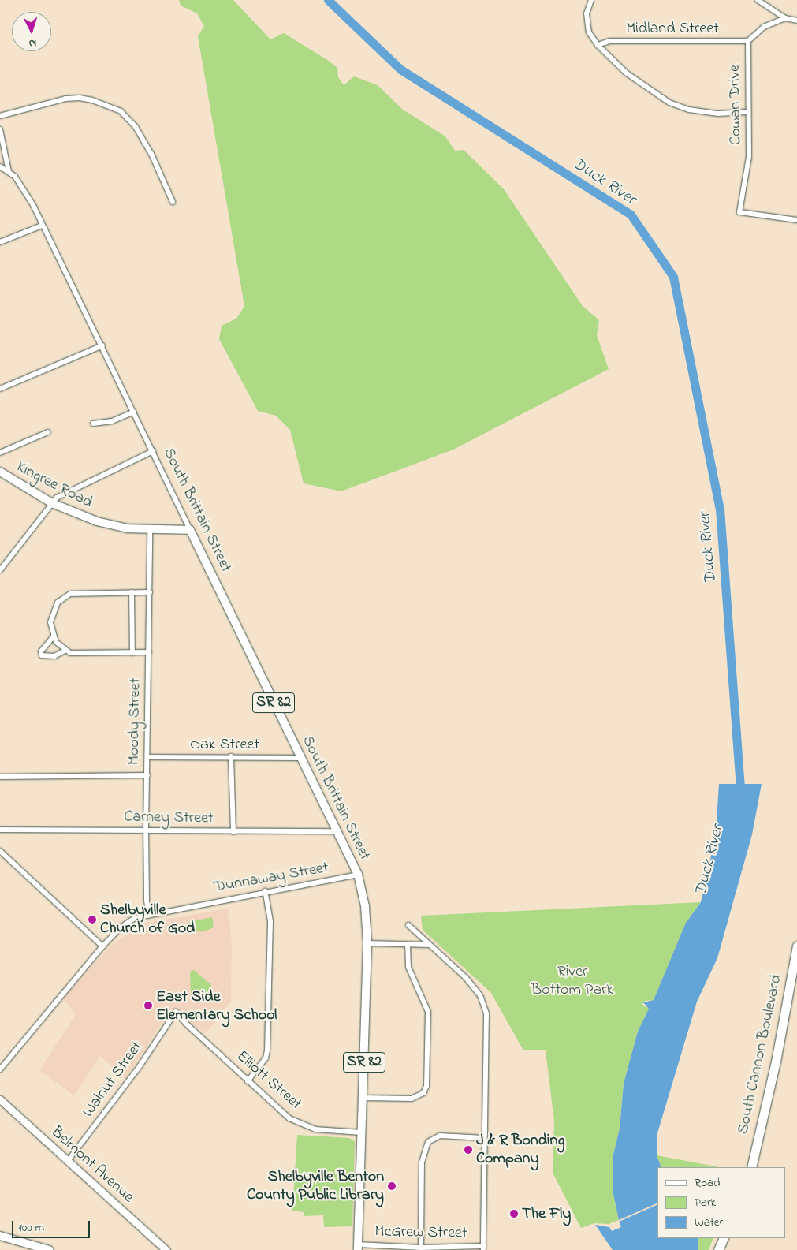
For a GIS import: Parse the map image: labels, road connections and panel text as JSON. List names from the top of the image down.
{
  "streets": {
    "highway": ["South Cannon Boulevard"],
    "main road": [
      "Kingree Road",
      "South Brittain Street",
      "SR 82",
      "Belmont Avenue"
    ],
    "street": [
      "Midland Street",
      "Cowan Drive",
      "Moody Street",
      "Oak Street",
      "Carney Street",
      "Dunnaway Street",
      "Walnut Street",
      "Elliott Street",
      "McGrew Street"
    ]
  },
  "crossings": [
    ["Midland Street", "Cowan Drive"],
    ["Kingree Road", "South Brittain Street"],
    ["Kingree Road", "Moody Street"],
    ["South Brittain Street", "SR 82"],
    ["South Brittain Street", "Oak Street"],
    ["South Brittain Street", "Carney Street"],
    ["South Brittain Street", "Dunnaway Street"],
    ["SR 82", "Dunnaway Street"],
    ["SR 82", "Elliott Street"],
    ["SR 82", "McGrew Street"],
    ["Moody Street", "Oak Street"],
    ["Moody Street", "Carney Street"],
    ["Moody Street", "Dunnaway Street"],
    ["Walnut Street", "Elliott Street"],
    ["Walnut Street", "Belmont Avenue"]
  ],
  "water": ["Duck River"],
  "parks": ["River Bottom Park"],
  "places": [
    "Shelbyville Church of God",
    "East Side Elementary School",
    "J & R Bonding Company",
    "Shelbyville Benton County Public Library",
    "The Fly"
  ],
  "legend": ["Road", "Park", "Water"],
  "scale_bar": "100 m",
  "north": "bottom"
}
